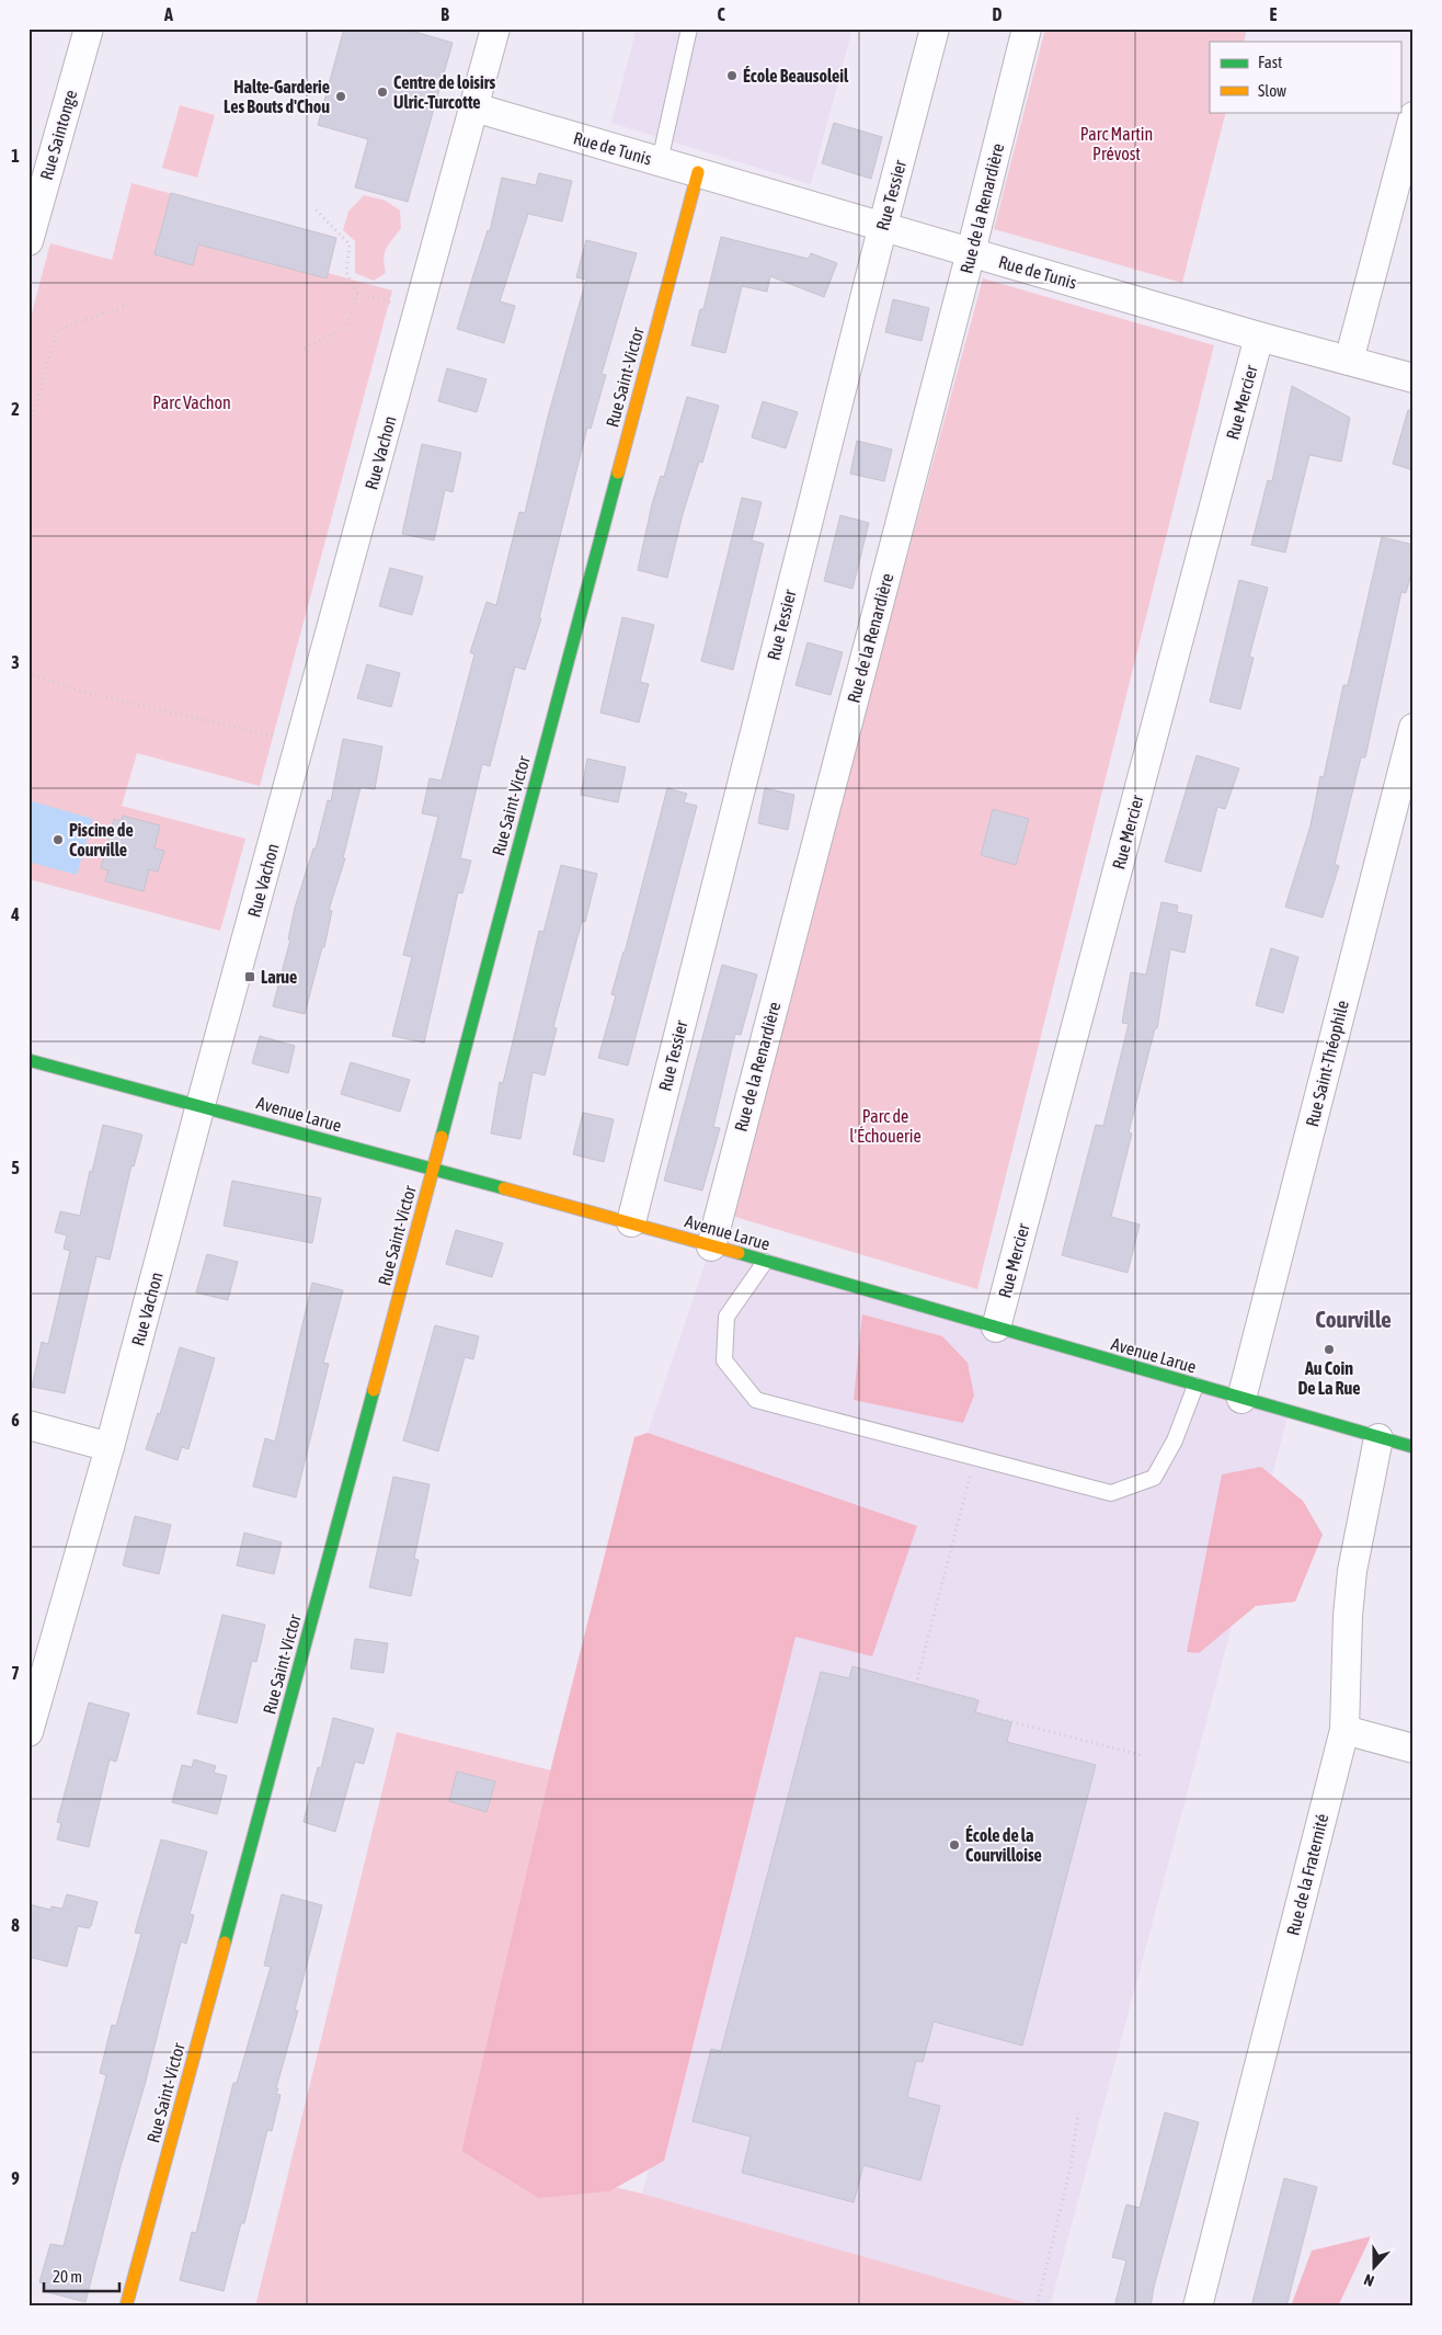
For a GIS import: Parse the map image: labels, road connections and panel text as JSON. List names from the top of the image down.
{
  "streets": {
    "street": [
      "Rue Saintonge",
      "Rue de Tunis",
      "Rue Tessier",
      "Rue de la Renardière",
      "Rue Saint-Victor",
      "Rue Mercier",
      "Rue Vachon",
      "Rue Saint-Théophile",
      "Avenue Larue",
      "Rue de la Fraternité"
    ]
  },
  "crossings": [
    ["Rue de Tunis", "Rue Tessier"],
    ["Rue de Tunis", "Rue de la Renardière"],
    ["Rue de Tunis", "Rue Saint-Victor"],
    ["Rue de Tunis", "Rue Mercier"],
    ["Rue de Tunis", "Rue Vachon"],
    ["Rue Tessier", "Avenue Larue"],
    ["Rue de la Renardière", "Avenue Larue"],
    ["Rue Saint-Victor", "Avenue Larue"],
    ["Rue Mercier", "Avenue Larue"],
    ["Rue Vachon", "Avenue Larue"],
    ["Rue Saint-Théophile", "Avenue Larue"],
    ["Avenue Larue", "Rue de la Fraternité"]
  ],
  "districts": ["Courville"],
  "parks": ["Parc Martin Prévost", "Parc Vachon", "Parc de l'Échouerie"],
  "places": {
    "other": [
      "École Beausoleil",
      "Centre de loisirs Ulric-Turcotte",
      "Halte-Garderie Les Bouts d'Chou",
      "Piscine de Courville",
      "Au Coin De La Rue",
      "École de la Courvilloise"
    ],
    "transit": ["Larue"]
  },
  "legend": ["Fast", "Slow"],
  "scale_bar": "20 m",
  "north": "bottom",
  "grid": {
    "columns": [
      "A",
      "B",
      "C",
      "D",
      "E"
    ],
    "rows": [
      "1",
      "2",
      "3",
      "4",
      "5",
      "6",
      "7",
      "8",
      "9"
    ]
  }
}
